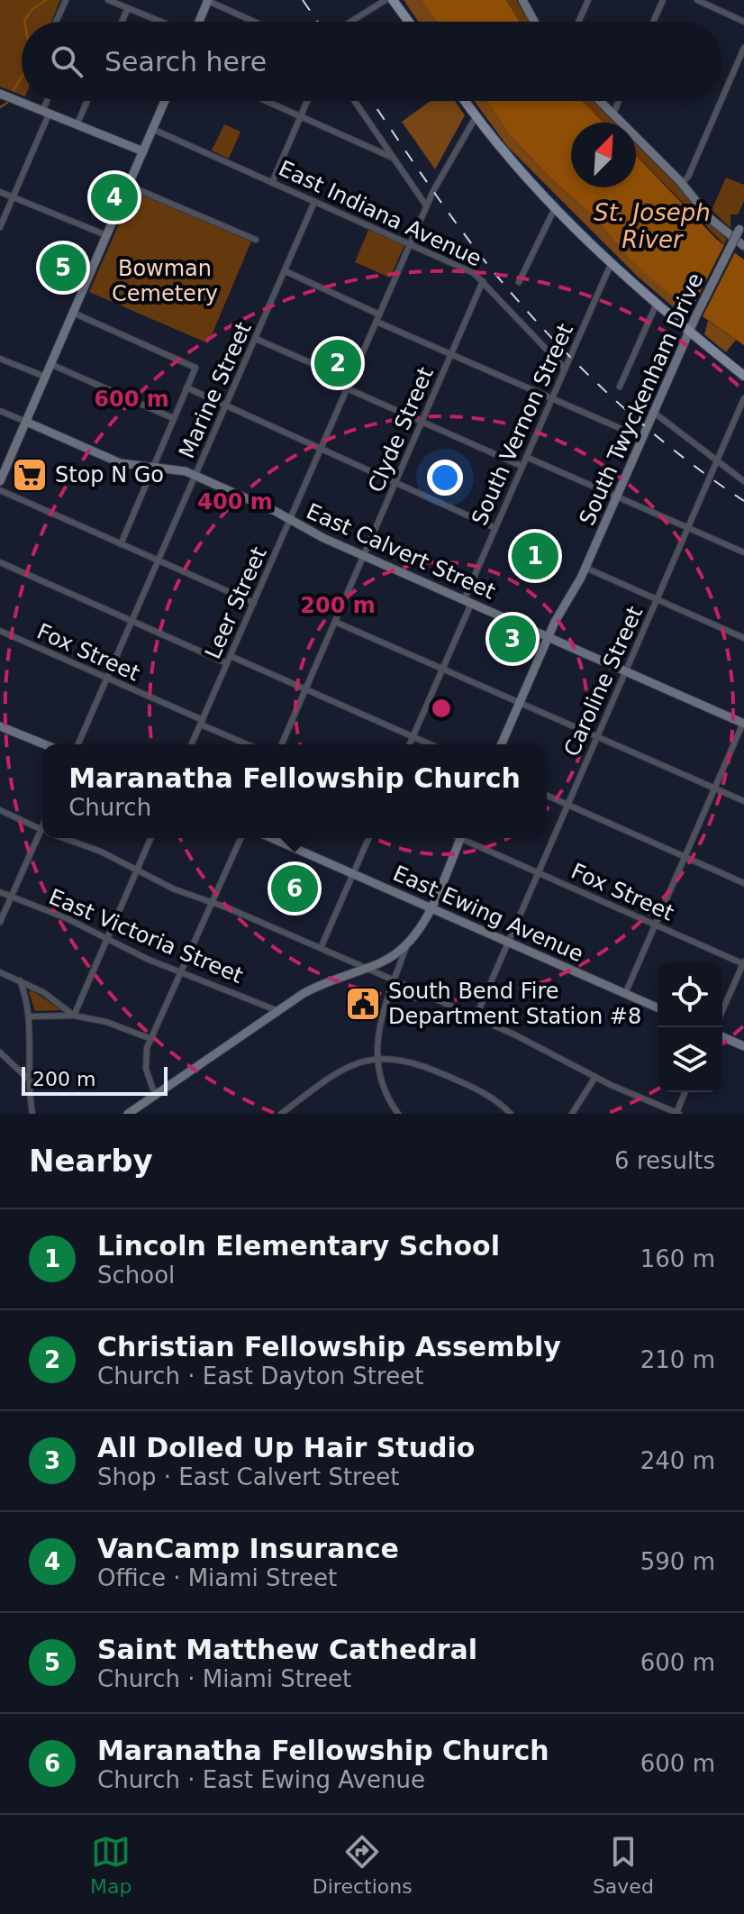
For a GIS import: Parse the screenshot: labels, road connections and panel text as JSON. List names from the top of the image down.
{
  "streets": {
    "street": [
      "East Indiana Avenue",
      "Marine Street",
      "South Twyckenham Drive",
      "South Vernon Street",
      "Clyde Street",
      "East Calvert Street",
      "Leer Street",
      "Fox Street",
      "Caroline Street",
      "East Ewing Avenue",
      "East Victoria Street"
    ]
  },
  "crossings": [
    ["East Indiana Avenue", "Marine Street"],
    ["East Indiana Avenue", "South Vernon Street"],
    ["East Indiana Avenue", "Clyde Street"],
    ["East Indiana Avenue", "Leer Street"],
    ["Marine Street", "East Calvert Street"],
    ["Marine Street", "Fox Street"],
    ["South Twyckenham Drive", "East Calvert Street"],
    ["South Vernon Street", "East Calvert Street"],
    ["Clyde Street", "East Calvert Street"],
    ["East Calvert Street", "Leer Street"],
    ["East Calvert Street", "Caroline Street"],
    ["Leer Street", "Fox Street"],
    ["Fox Street", "Caroline Street"],
    ["Caroline Street", "East Ewing Avenue"]
  ],
  "water": ["St. Joseph River"],
  "parks": ["Bowman Cemetery"],
  "places": {
    "supermarket": ["Stop N Go"],
    "public building": ["South Bend Fire Department Station #8"]
  },
  "scale_bar": "200 m",
  "north": "top right",
  "page": {
    "search": "Search here",
    "pins": [
      "4",
      "5",
      "2",
      "1",
      "3",
      "6"
    ],
    "popup": ["Maranatha Fellowship Church", "Church"],
    "scale": "200 m",
    "heading": ["Nearby", "6 results"],
    "list": [
      {
        "mark": "1",
        "name": "Lincoln Elementary School",
        "note": "School",
        "value": "160 m"
      },
      {
        "mark": "2",
        "name": "Christian Fellowship Assembly",
        "note": "Church · East Dayton Street",
        "value": "210 m"
      },
      {
        "mark": "3",
        "name": "All Dolled Up Hair Studio",
        "note": "Shop · East Calvert Street",
        "value": "240 m"
      },
      {
        "mark": "4",
        "name": "VanCamp Insurance",
        "note": "Office · Miami Street",
        "value": "590 m"
      },
      {
        "mark": "5",
        "name": "Saint Matthew Cathedral",
        "note": "Church · Miami Street",
        "value": "600 m"
      },
      {
        "mark": "6",
        "name": "Maranatha Fellowship Church",
        "note": "Church · East Ewing Avenue",
        "value": "600 m"
      }
    ],
    "nav": ["Map", "Directions", "Saved"]
  },
  "rings": ["600 m", "400 m", "200 m"]
}
